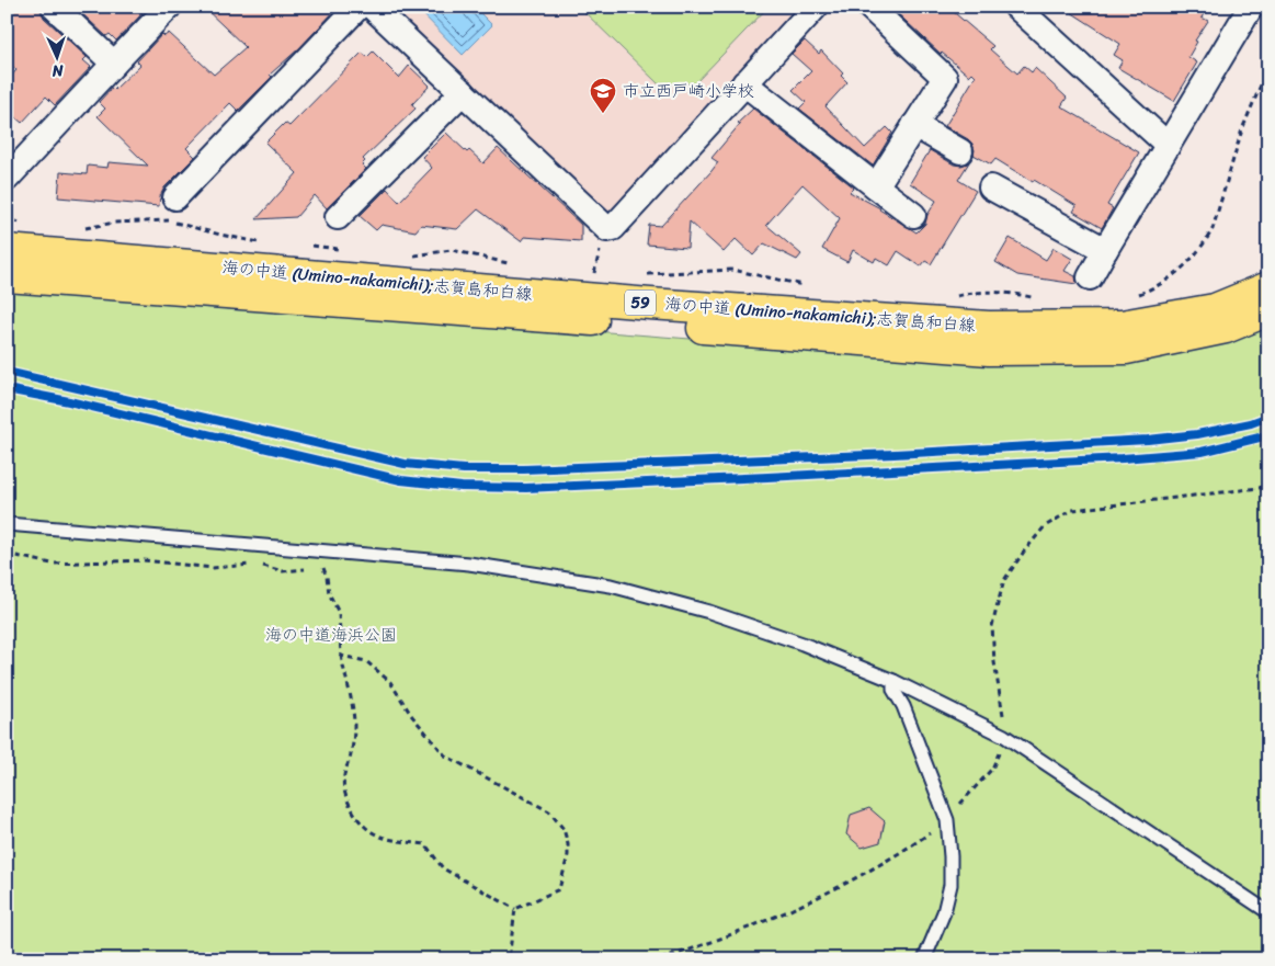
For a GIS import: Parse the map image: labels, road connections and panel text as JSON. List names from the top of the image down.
{
  "streets": {
    "main road": ["海の中道 (Umino-nakamichi);志賀島和白線", "59"]
  },
  "parks": ["海の中道海浜公園"],
  "places": {
    "school or university": ["市立西戸崎小学校"]
  },
  "north": "bottom"
}
